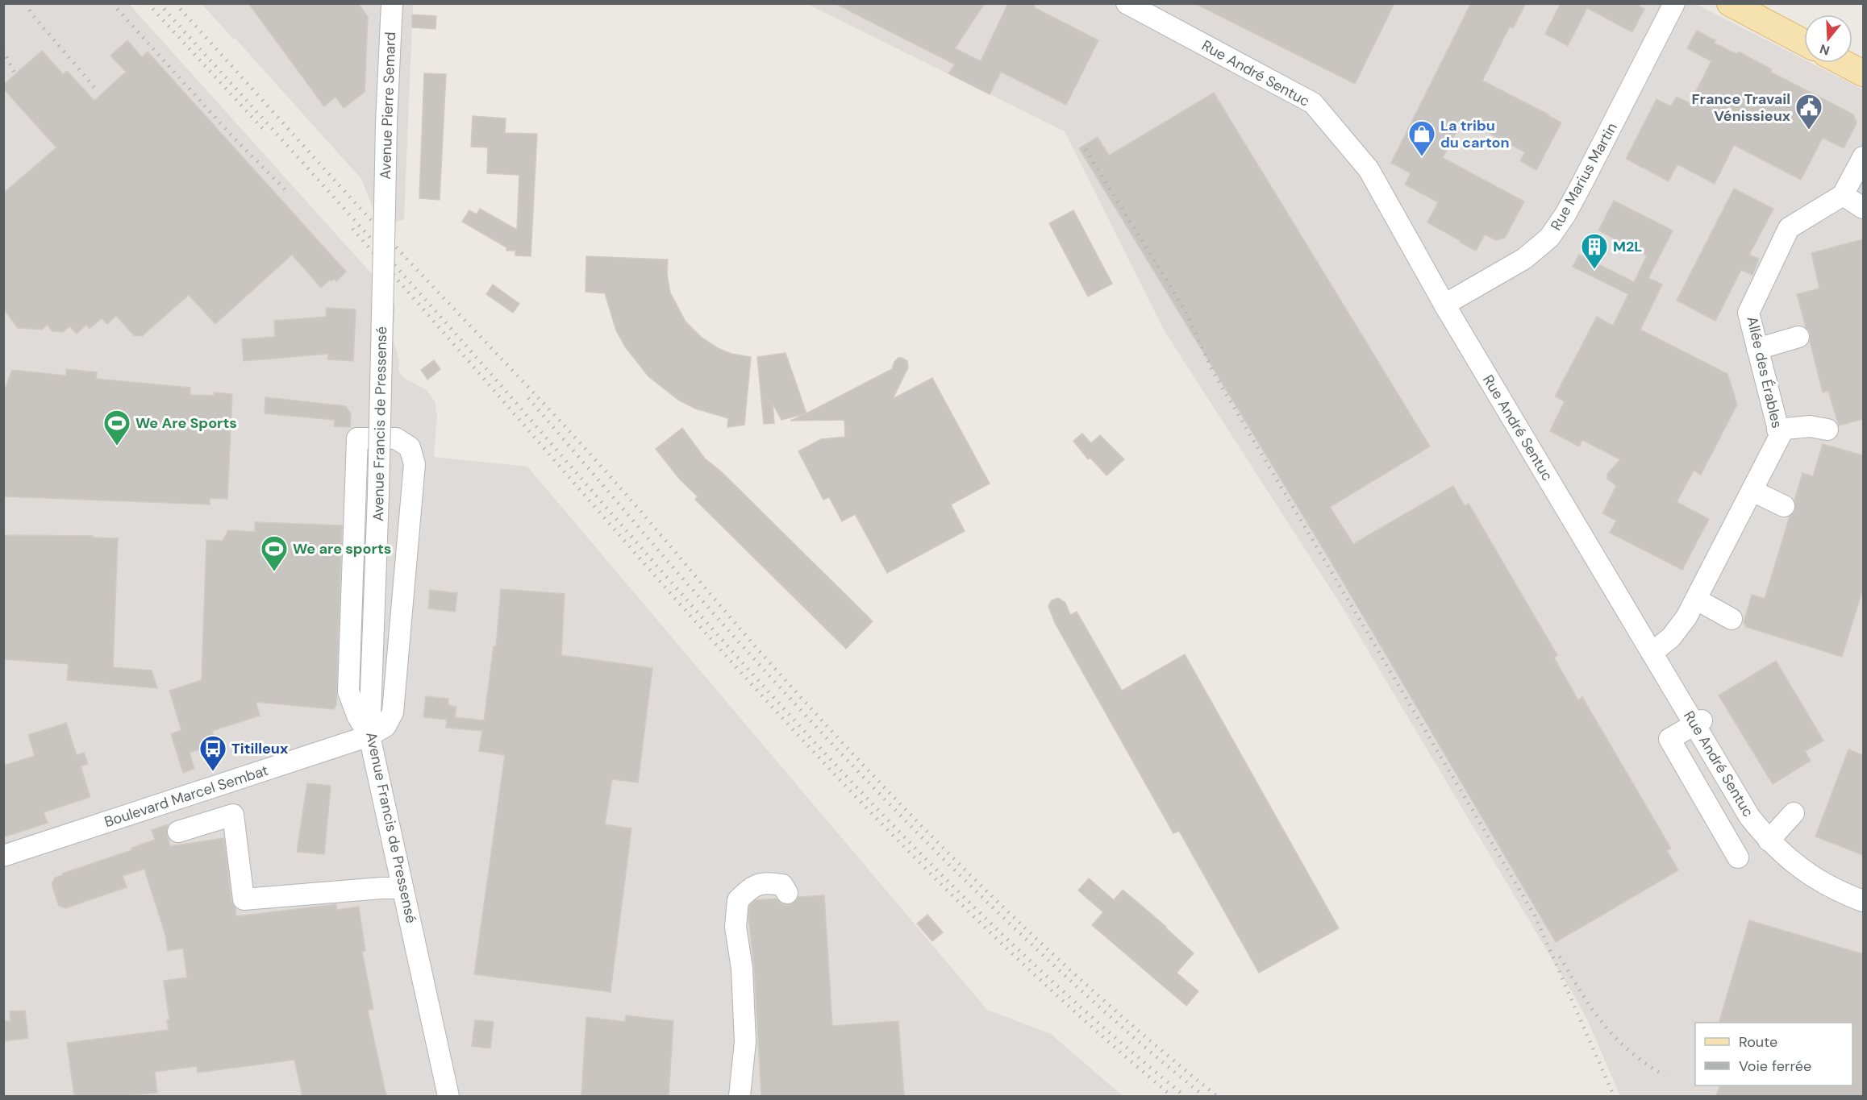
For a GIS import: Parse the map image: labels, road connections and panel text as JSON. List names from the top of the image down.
{
  "streets": {
    "street": [
      "Rue André Sentuc",
      "Avenue Pierre Semard",
      "Rue Marius Martin",
      "Allée des Érables",
      "Avenue Francis de Pressensé",
      "Boulevard Marcel Sembat"
    ]
  },
  "crossings": [
    ["Rue André Sentuc", "Rue Marius Martin"],
    ["Rue André Sentuc", "Allée des Érables"],
    ["Avenue Pierre Semard", "Avenue Francis de Pressensé"],
    ["Avenue Francis de Pressensé", "Boulevard Marcel Sembat"]
  ],
  "places": {
    "public building": ["France Travail Vénissieux"],
    "shop": ["La tribu du carton"],
    "building": ["M2L"],
    "sports": ["We Are Sports", "We are sports"],
    "bus stop": ["Titilleux"]
  },
  "legend": ["Route", "Voie ferrée"],
  "north": "bottom"
}
